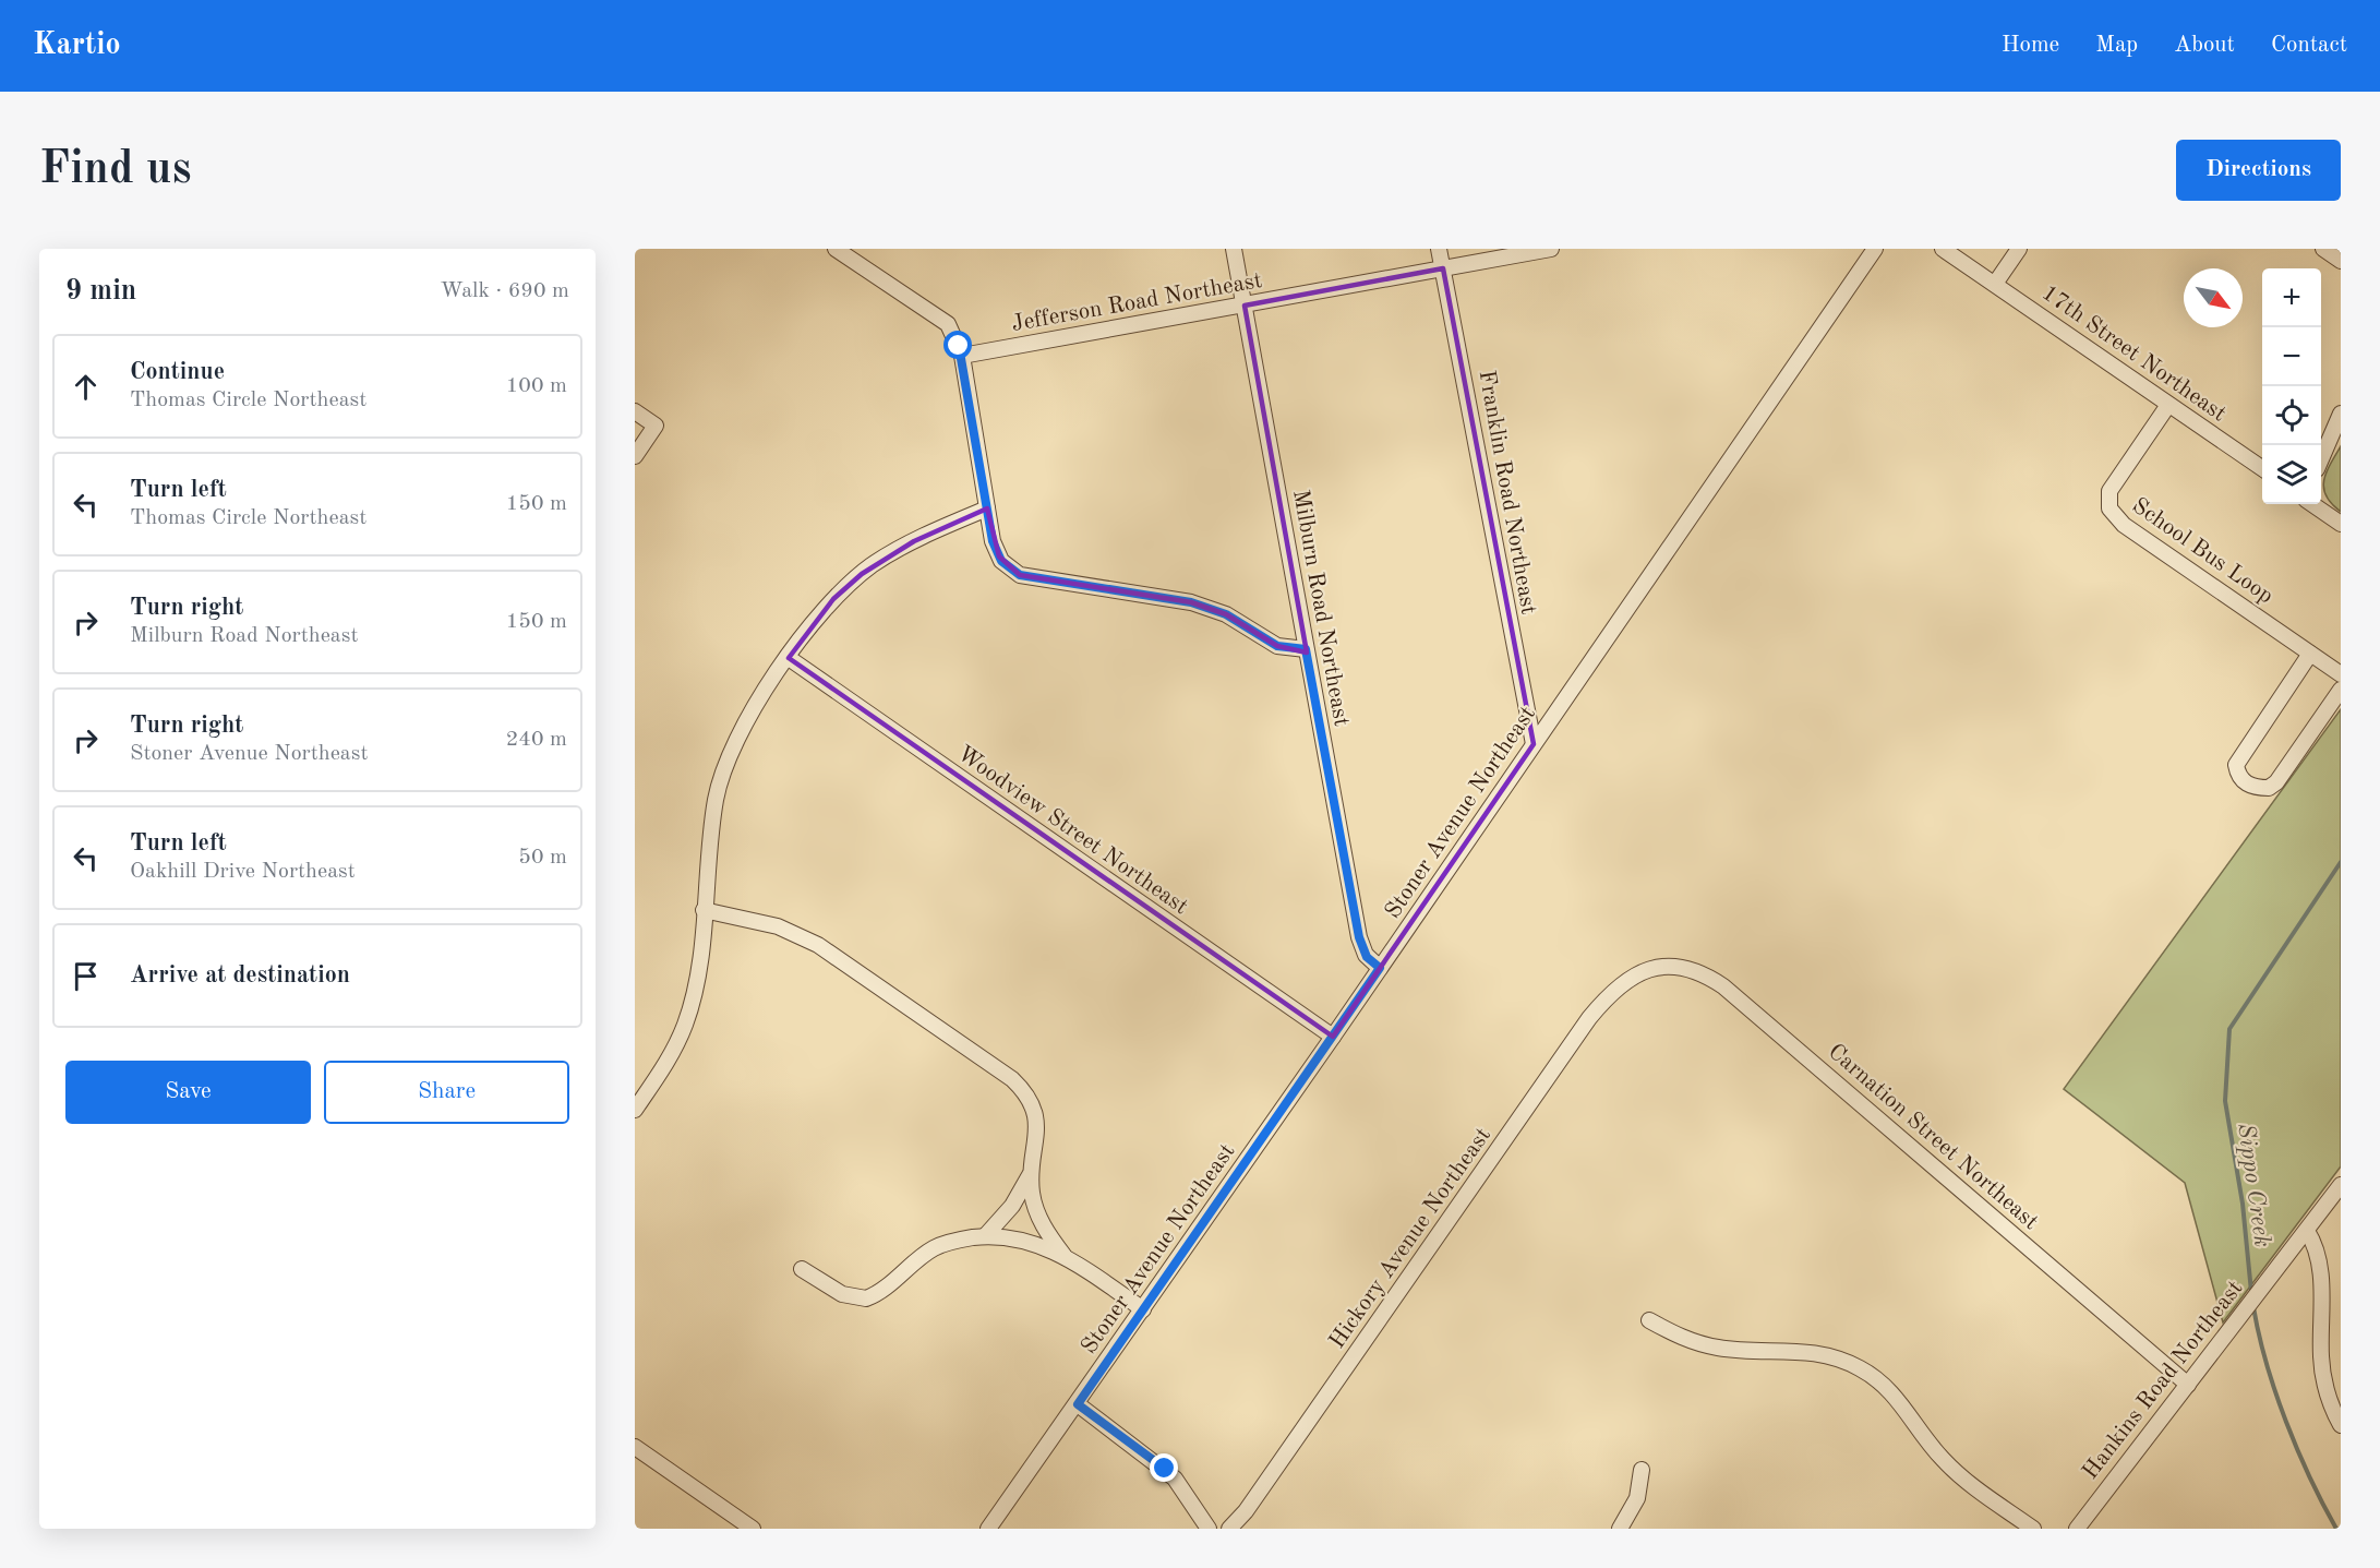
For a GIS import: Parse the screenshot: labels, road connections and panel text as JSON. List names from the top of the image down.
{
  "streets": {
    "street": [
      "Jefferson Road Northeast",
      "17th Street Northeast",
      "Franklin Road Northeast",
      "School Bus Loop",
      "Milburn Road Northeast",
      "Stoner Avenue Northeast",
      "Woodview Street Northeast",
      "Carnation Street Northeast",
      "Hickory Avenue Northeast",
      "Hankins Road Northeast"
    ]
  },
  "crossings": [
    ["Jefferson Road Northeast", "Franklin Road Northeast"],
    ["Jefferson Road Northeast", "Milburn Road Northeast"],
    ["17th Street Northeast", "School Bus Loop"],
    ["Franklin Road Northeast", "Stoner Avenue Northeast"],
    ["Milburn Road Northeast", "Stoner Avenue Northeast"],
    ["Stoner Avenue Northeast", "Woodview Street Northeast"],
    ["Carnation Street Northeast", "Hickory Avenue Northeast"],
    ["Carnation Street Northeast", "Hankins Road Northeast"]
  ],
  "water": ["Sippo Creek"],
  "north": "bottom right",
  "page": {
    "header": "Kartio",
    "nav": [
      "Home",
      "Map",
      "About",
      "Contact"
    ],
    "buttons": [
      "Directions",
      ["Save", "Share"]
    ],
    "title": "Find us",
    "heading": ["9 min", "Walk · 690 m"],
    "map_buttons": ["+", "−"],
    "list": [
      ["Continue", "Thomas Circle Northeast", "100 m"],
      ["Turn left", "Thomas Circle Northeast", "150 m"],
      ["Turn right", "Milburn Road Northeast", "150 m"],
      ["Turn right", "Stoner Avenue Northeast", "240 m"],
      ["Turn left", "Oakhill Drive Northeast", "50 m"],
      "Arrive at destination"
    ]
  }
}
